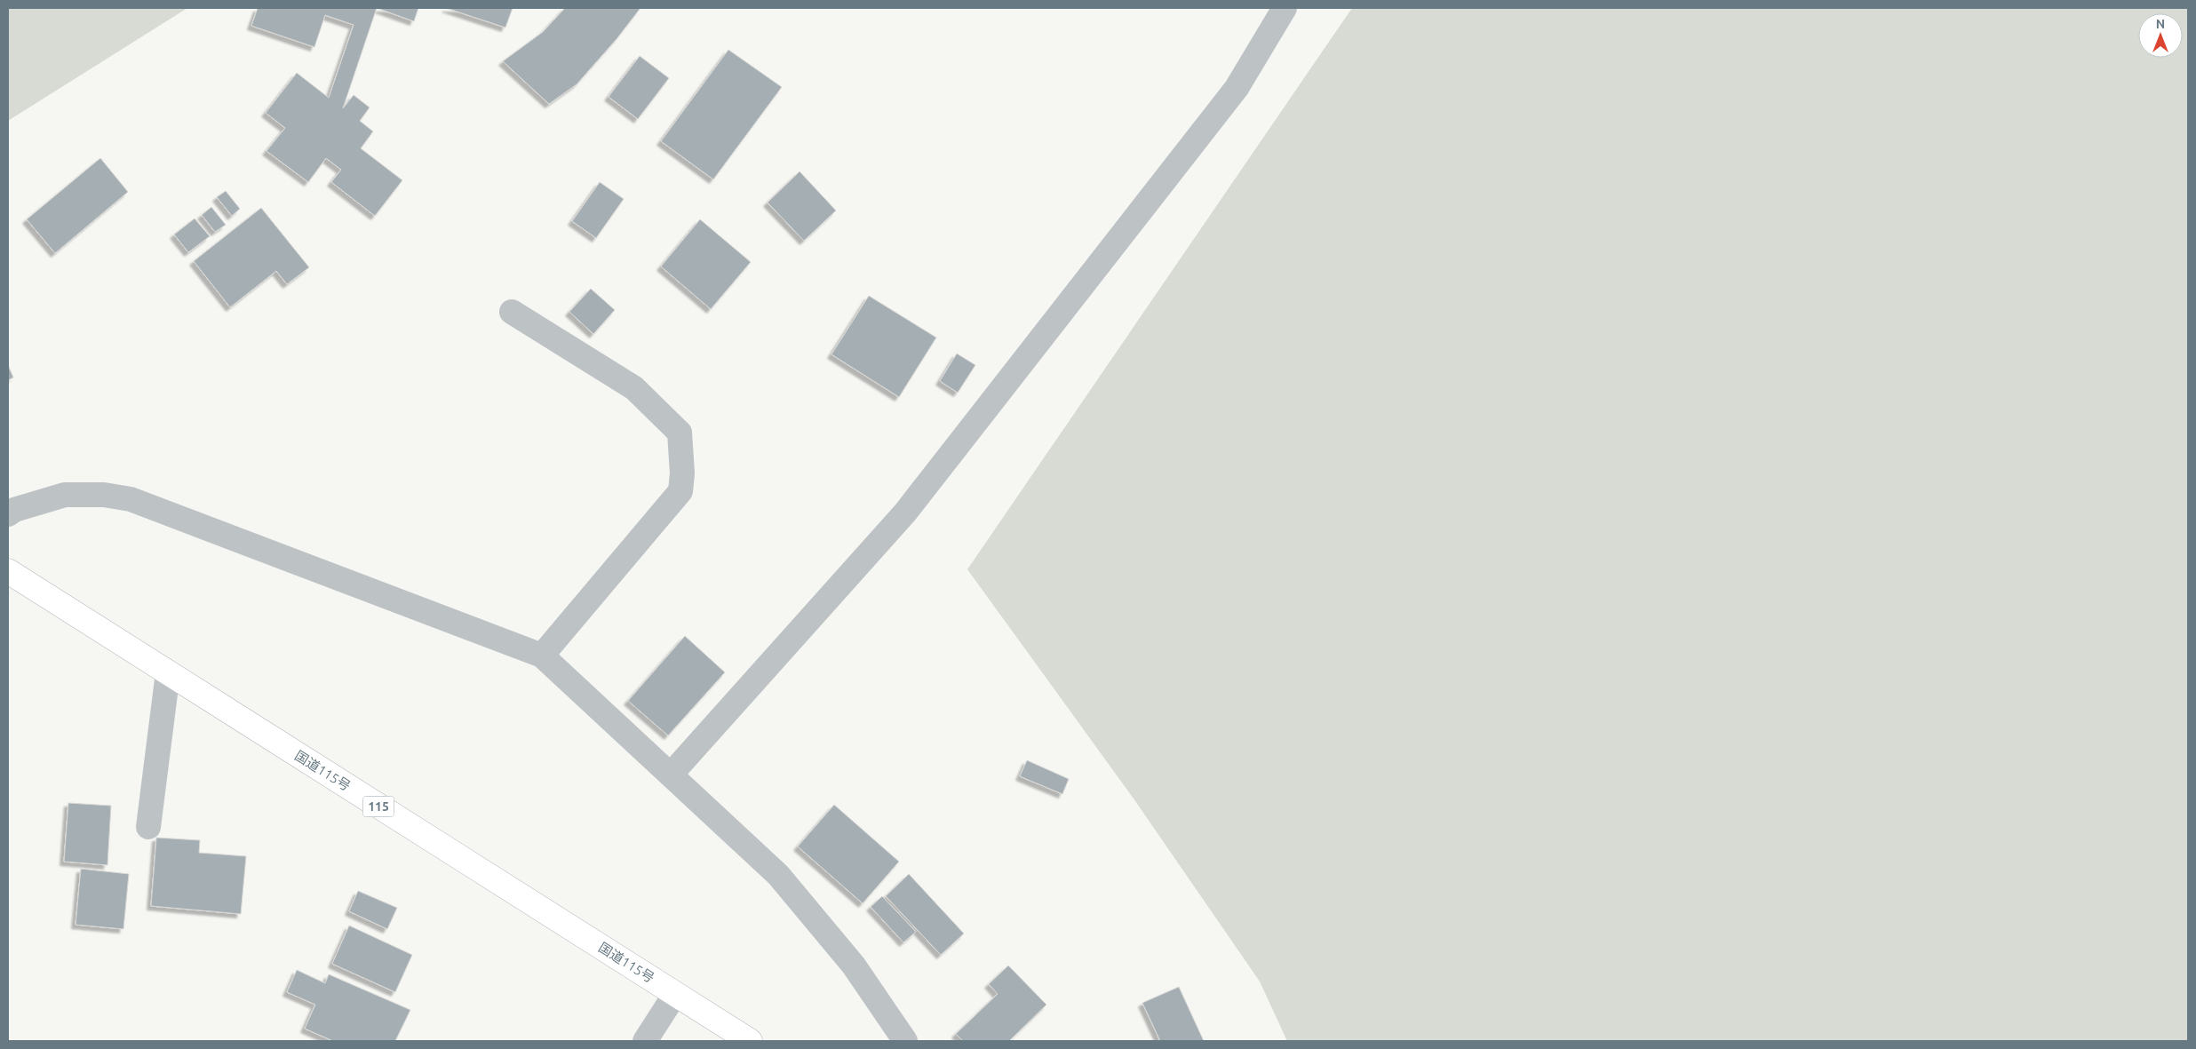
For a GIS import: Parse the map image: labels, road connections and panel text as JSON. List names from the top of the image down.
{
  "streets": {
    "highway": ["国道115号", "115"]
  },
  "north": "top"
}
